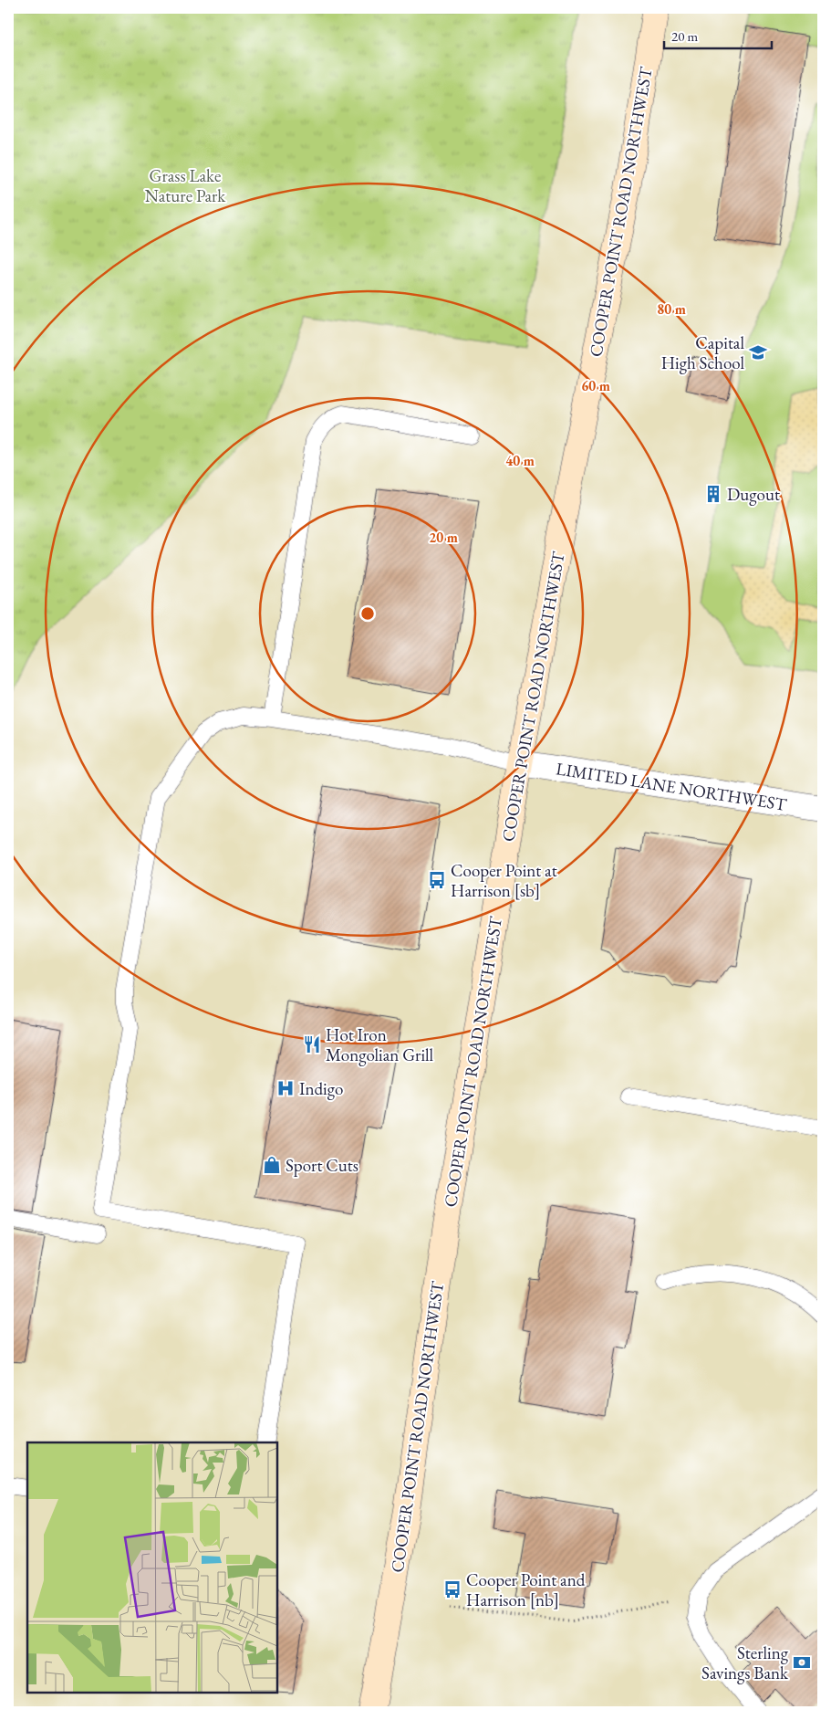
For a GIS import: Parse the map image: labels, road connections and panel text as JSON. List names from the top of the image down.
{
  "streets": {
    "main road": ["COOPER POINT ROAD NORTHWEST"],
    "street": ["LIMITED LANE NORTHWEST"]
  },
  "crossings": [
    ["COOPER POINT ROAD NORTHWEST", "LIMITED LANE NORTHWEST"]
  ],
  "parks": ["Grass Lake Nature Park"],
  "places": {
    "school or university": ["Capital High School"],
    "building": ["Dugout"],
    "bus stop": ["Cooper Point at Harrison [sb]", "Cooper Point and Harrison [nb]"],
    "restaurant": ["Hot Iron Mongolian Grill"],
    "hospital": ["Indigo"],
    "shop": ["Sport Cuts"],
    "bank": ["Sterling Savings Bank"]
  },
  "scale_bar": "20 m",
  "rings": [
    "80 m",
    "60 m",
    "40 m",
    "20 m"
  ]
}
